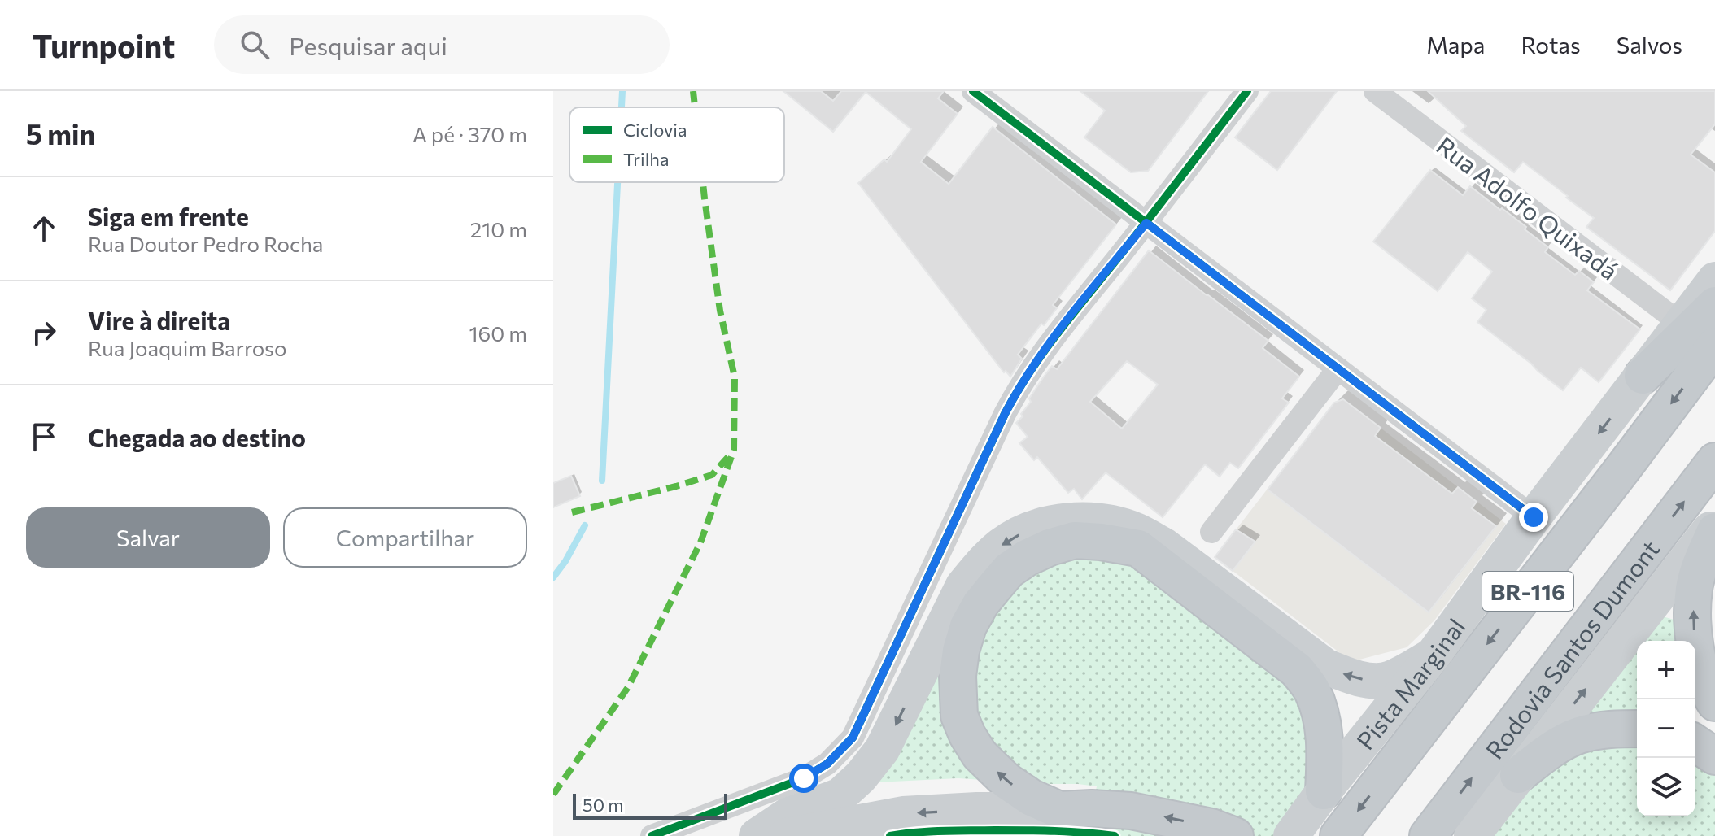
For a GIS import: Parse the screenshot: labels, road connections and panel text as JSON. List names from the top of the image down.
{
  "streets": {
    "highway": ["BR-116", "Rodovia Santos Dumont"],
    "main road": ["Pista Marginal"],
    "street": ["Rua Adolfo Quixadá"]
  },
  "crossings": [
    ["Rua Adolfo Quixadá", "Pista Marginal"]
  ],
  "legend": ["Ciclovia", "Trilha"],
  "scale_bar": "50 m",
  "page": {
    "header": "Turnpoint",
    "search": "Pesquisar aqui",
    "nav": ["Mapa", "Rotas", "Salvos"],
    "heading": ["5 min", "A pé · 370 m"],
    "list": [
      ["Siga em frente", "Rua Doutor Pedro Rocha", "210 m"],
      ["Vire à direita", "Rua Joaquim Barroso", "160 m"],
      "Chegada ao destino"
    ],
    "buttons": ["Salvar", "Compartilhar"],
    "map_buttons": ["+", "−"],
    "scale": "50 m"
  }
}
